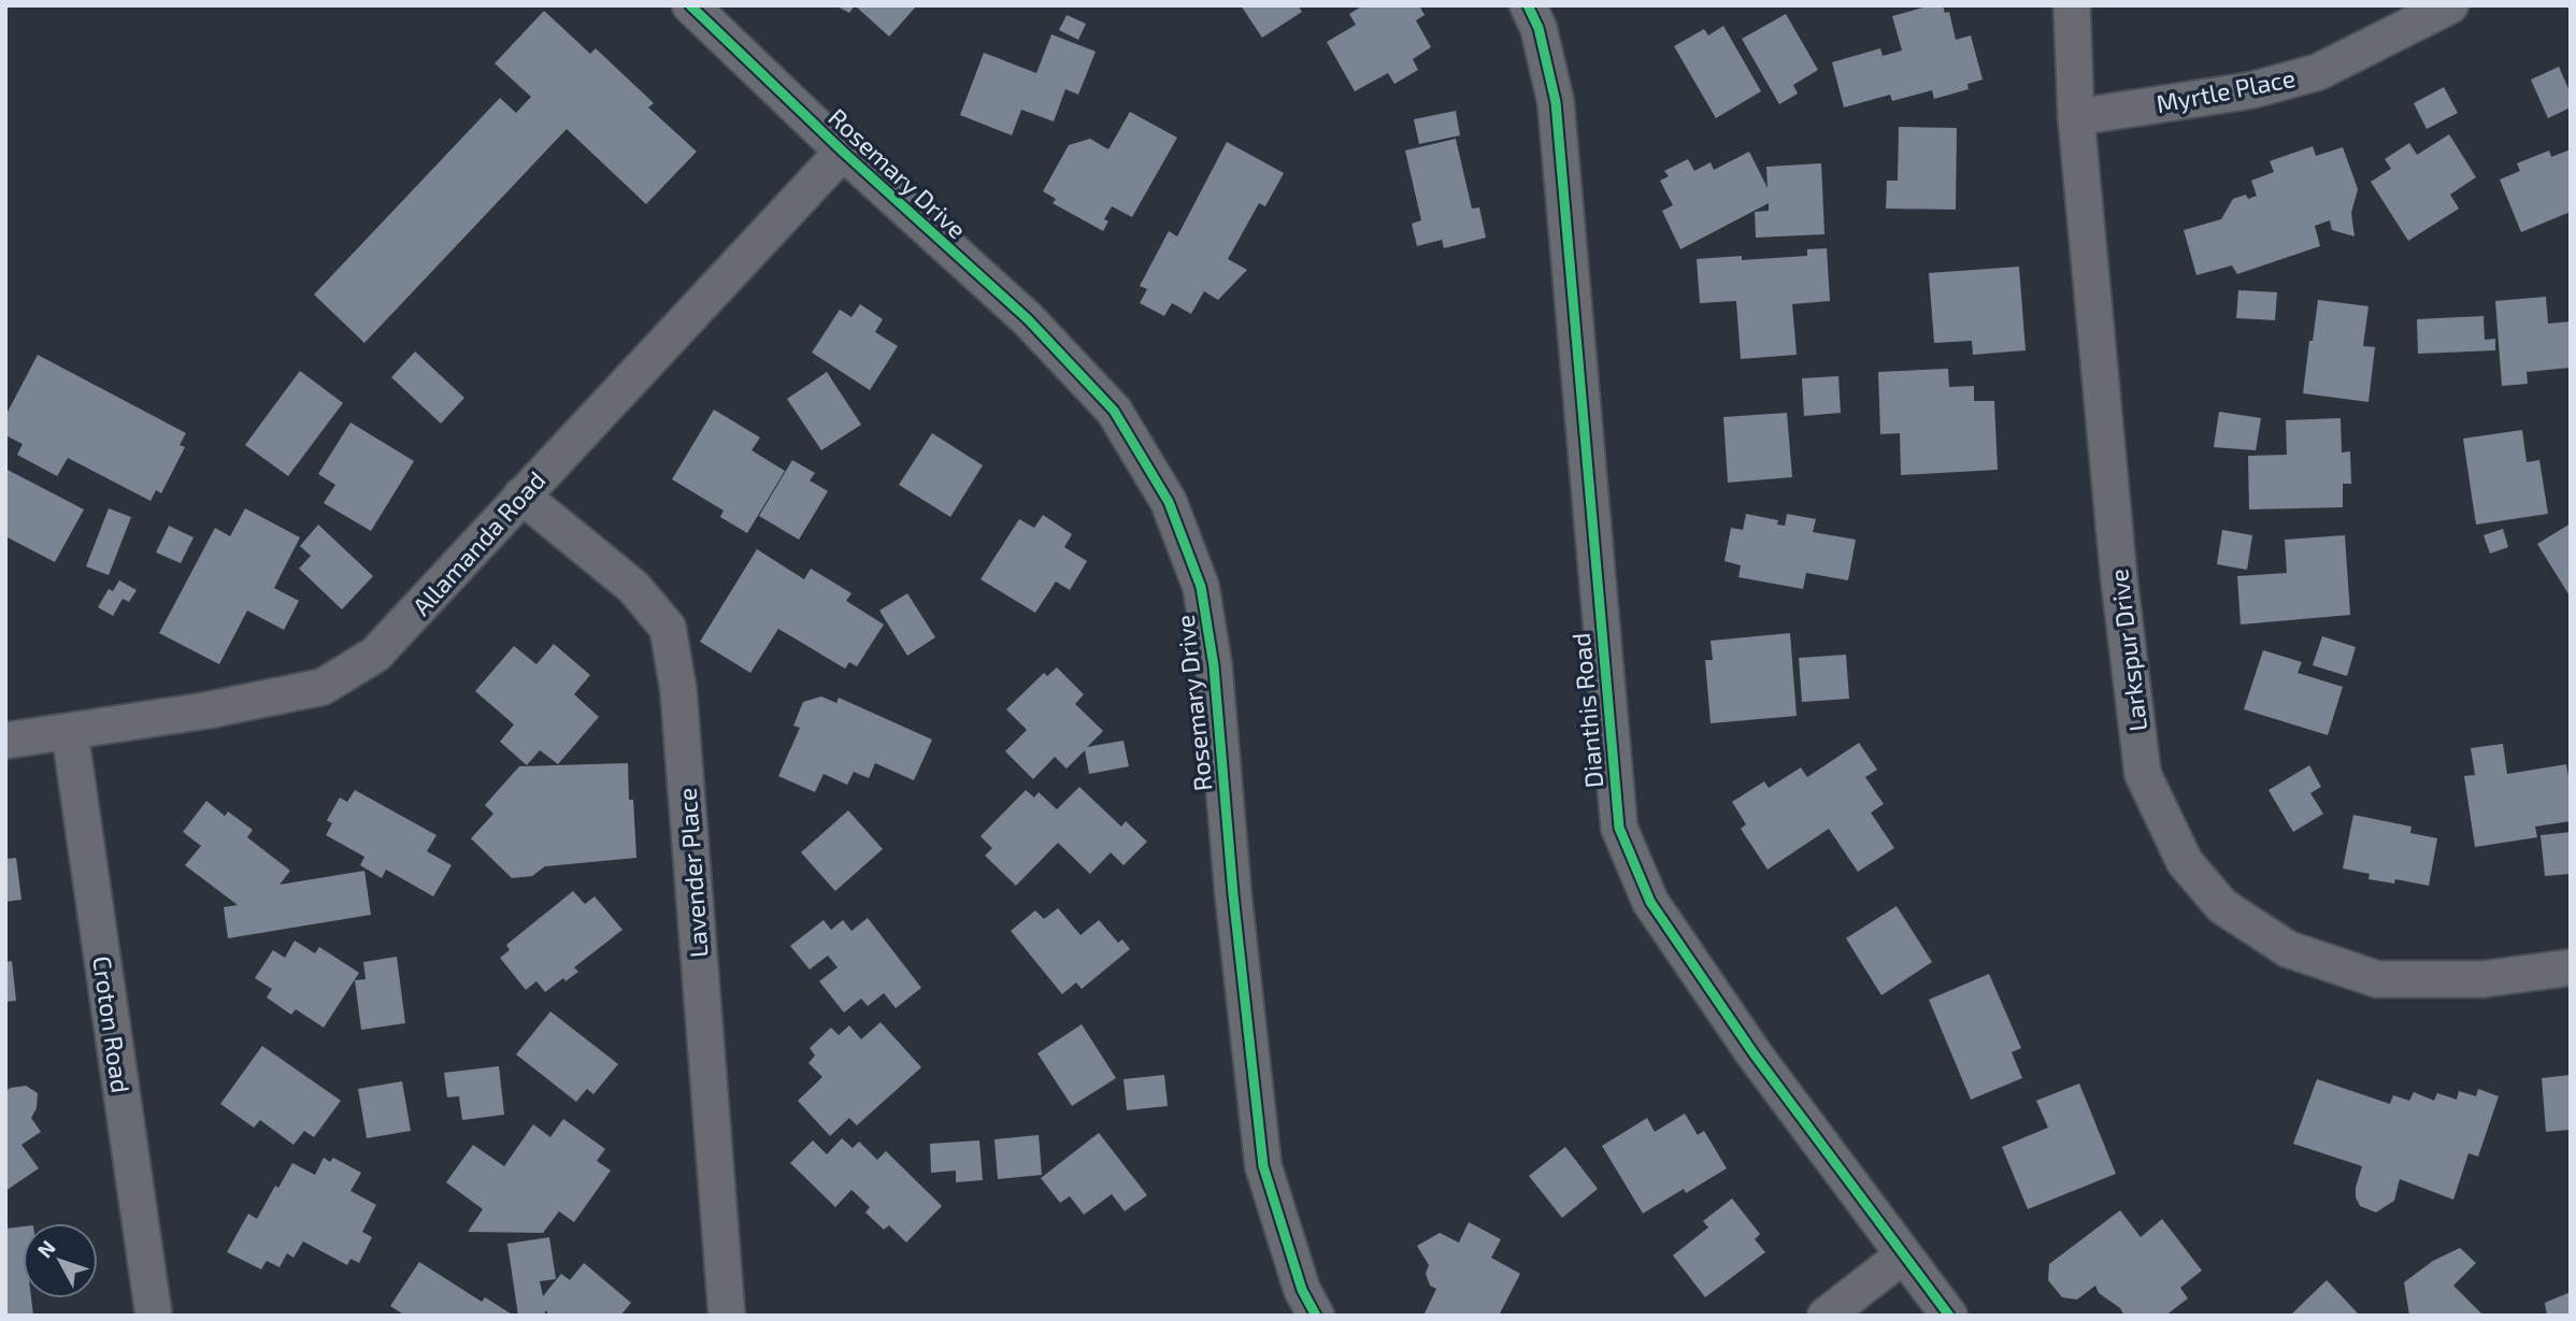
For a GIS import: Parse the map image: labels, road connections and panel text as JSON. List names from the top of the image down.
{
  "streets": {
    "street": [
      "Myrtle Place",
      "Rosemary Drive",
      "Allamanda Road",
      "Larkspur Drive",
      "Dianthis Road",
      "Lavender Place",
      "Croton Road"
    ]
  },
  "crossings": [
    ["Myrtle Place", "Larkspur Drive"],
    ["Rosemary Drive", "Allamanda Road"],
    ["Allamanda Road", "Lavender Place"],
    ["Allamanda Road", "Croton Road"]
  ],
  "north": "top left"
}
